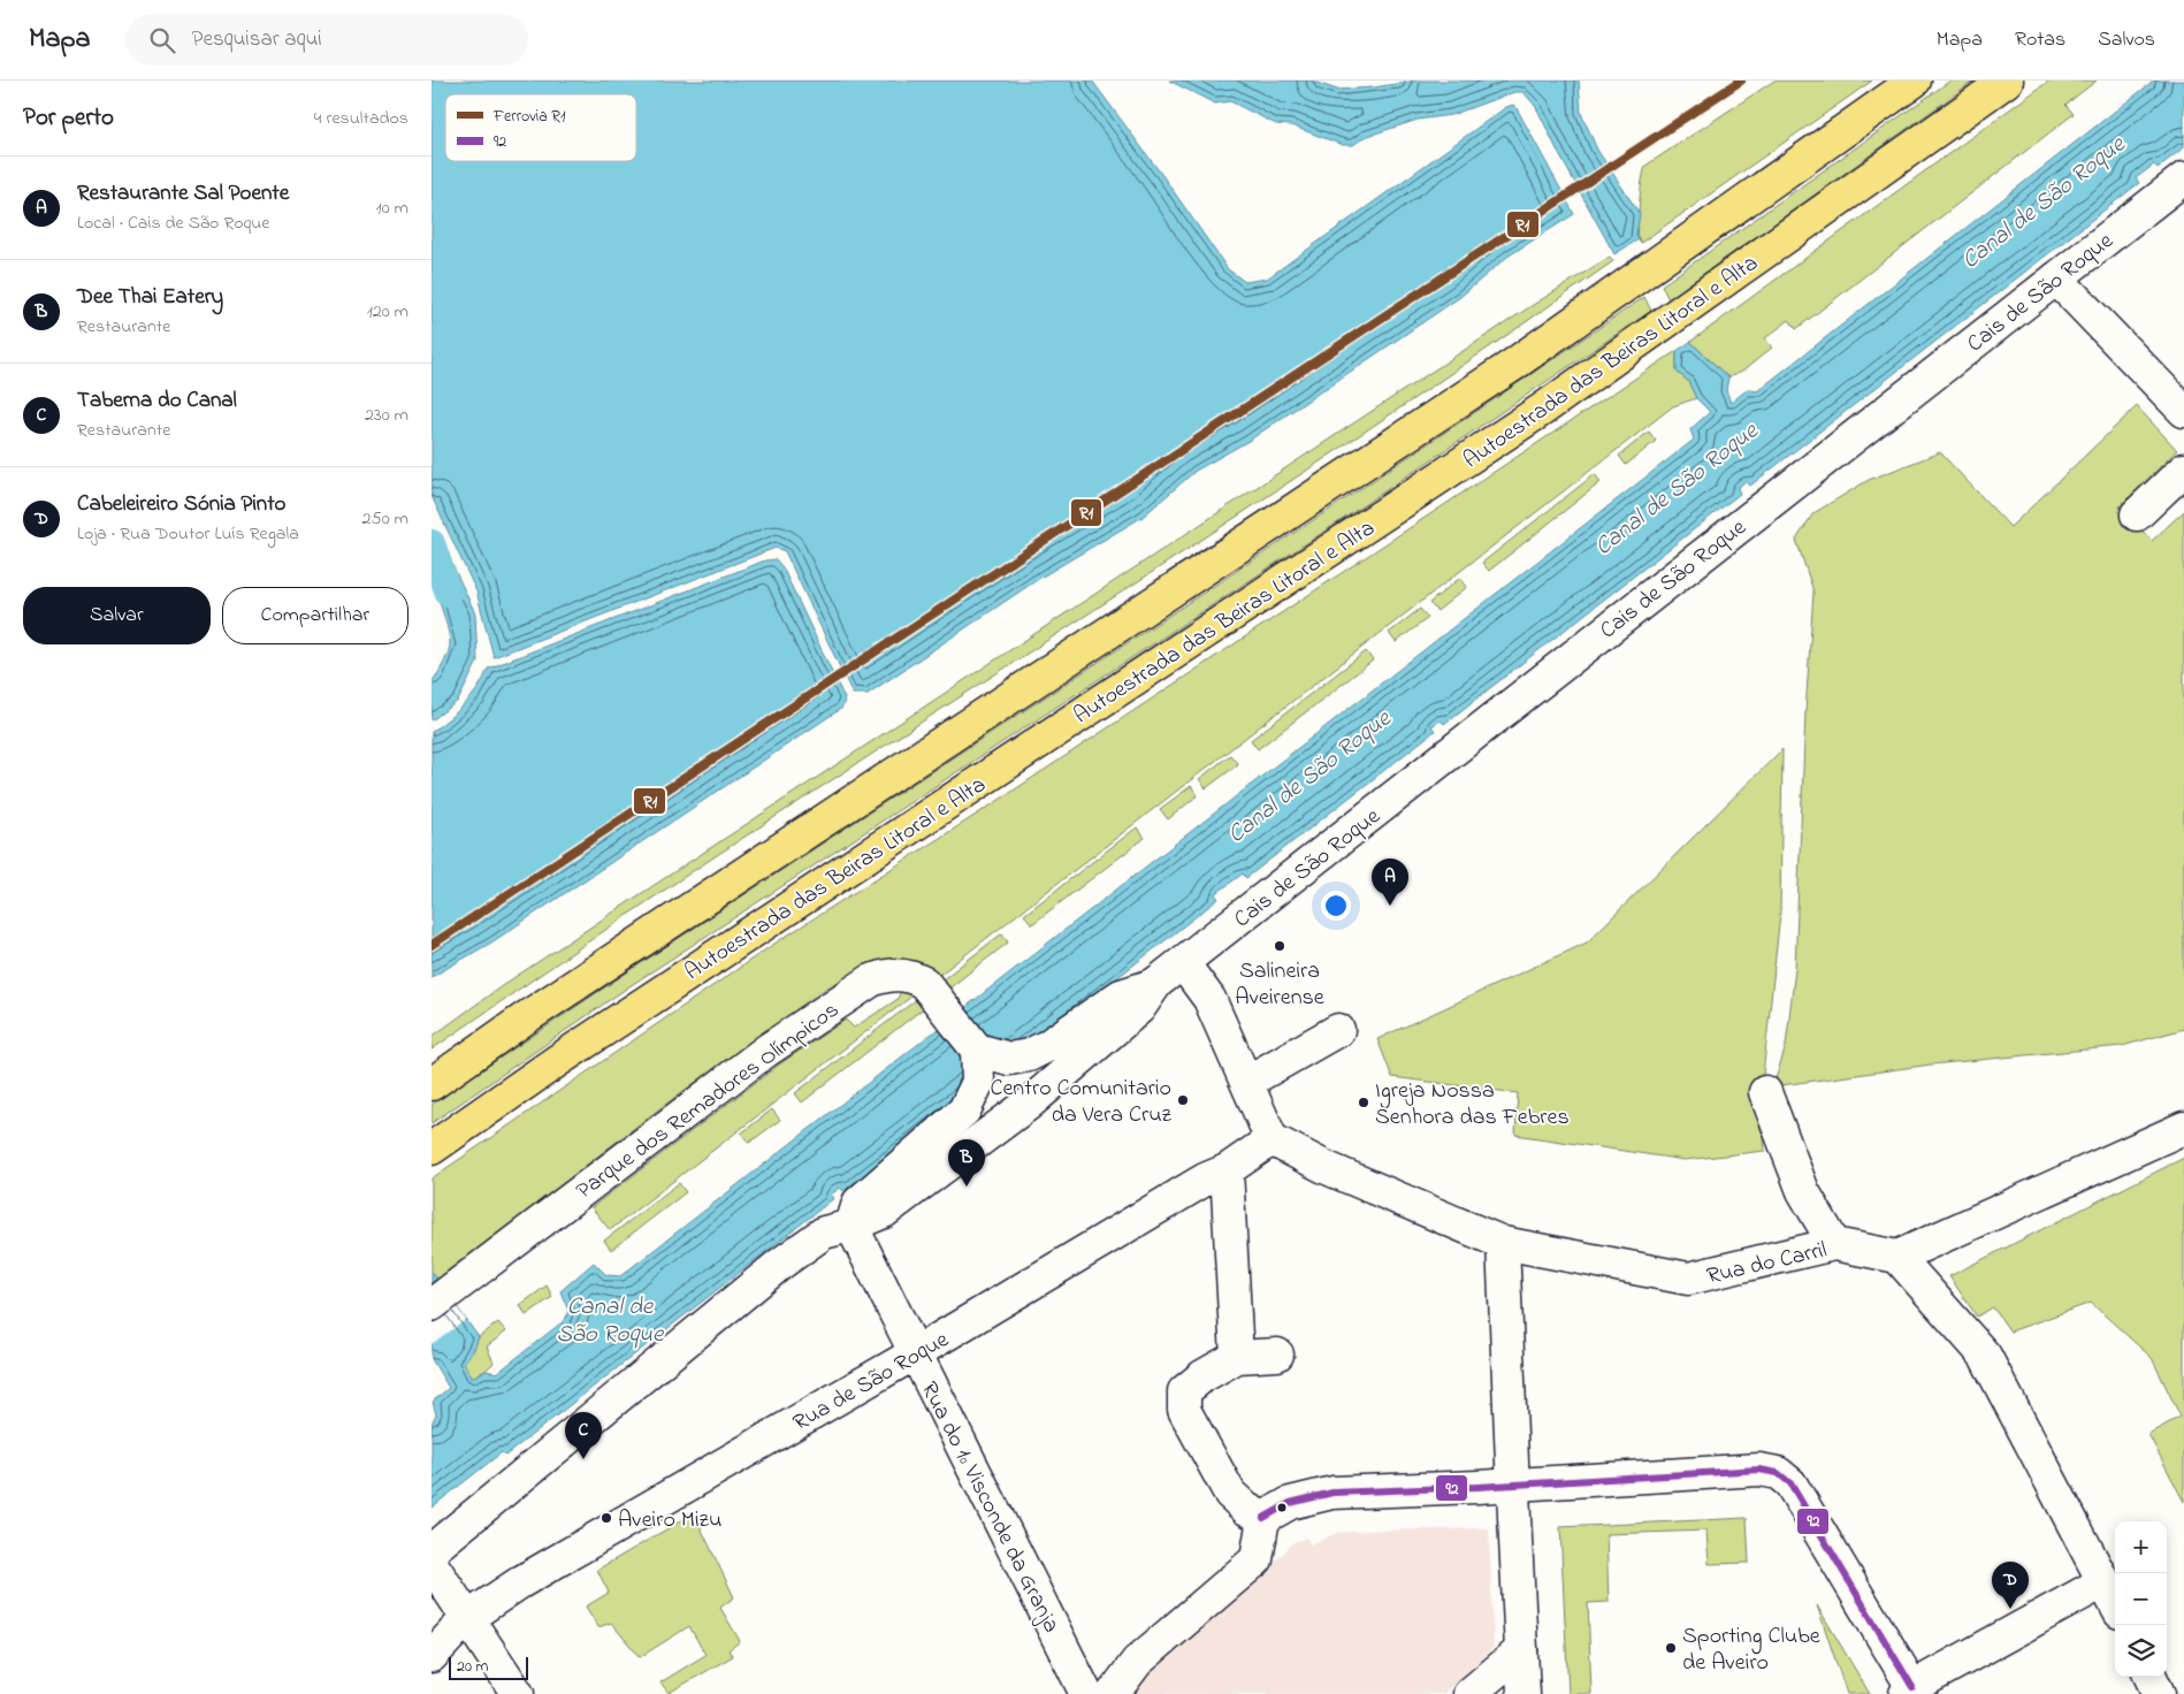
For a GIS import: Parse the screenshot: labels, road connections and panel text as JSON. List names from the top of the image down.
{
  "streets": {
    "highway": ["Autoestrada das Beiras Litoral e Alta"],
    "street": [
      "Cais de São Roque",
      "Parque dos Remadores Olímpicos",
      "Rua do Carril",
      "Rua de São Roque",
      "Rua do 1º Visconde da Granja"
    ]
  },
  "crossings": [
    ["Cais de São Roque", "Rua do 1º Visconde da Granja"],
    ["Rua do Carril", "Rua de São Roque"],
    ["Rua de São Roque", "Rua do 1º Visconde da Granja"]
  ],
  "water": ["Canal de São Roque"],
  "places": [
    "Salineira Aveirense",
    "Centro Comunitario da Vera Cruz",
    "Igreja Nossa Senhora das Febres",
    "Aveiro Mizu",
    "Sporting Clube de Aveiro"
  ],
  "lines": ["rail line R1", "transit line 92"],
  "legend": ["Ferrovia R1", "92"],
  "scale_bar": "20 m",
  "page": {
    "header": "Mapa",
    "search": "Pesquisar aqui",
    "nav": ["Mapa", "Rotas", "Salvos"],
    "heading": ["Por perto", "4 resultados"],
    "list": [
      {
        "mark": "A",
        "name": "Restaurante Sal Poente",
        "note": "Local · Cais de São Roque",
        "value": "10 m"
      },
      {
        "mark": "B",
        "name": "Dee Thai Eatery",
        "note": "Restaurante",
        "value": "120 m"
      },
      {
        "mark": "C",
        "name": "Taberna do Canal",
        "note": "Restaurante",
        "value": "230 m"
      },
      {
        "mark": "D",
        "name": "Cabeleireiro Sónia Pinto",
        "note": "Loja · Rua Doutor Luís Regala",
        "value": "250 m"
      }
    ],
    "buttons": ["Salvar", "Compartilhar"],
    "pins": [
      "A",
      "B",
      "C",
      "D"
    ],
    "map_buttons": ["+", "−"],
    "scale": "20 m"
  }
}
